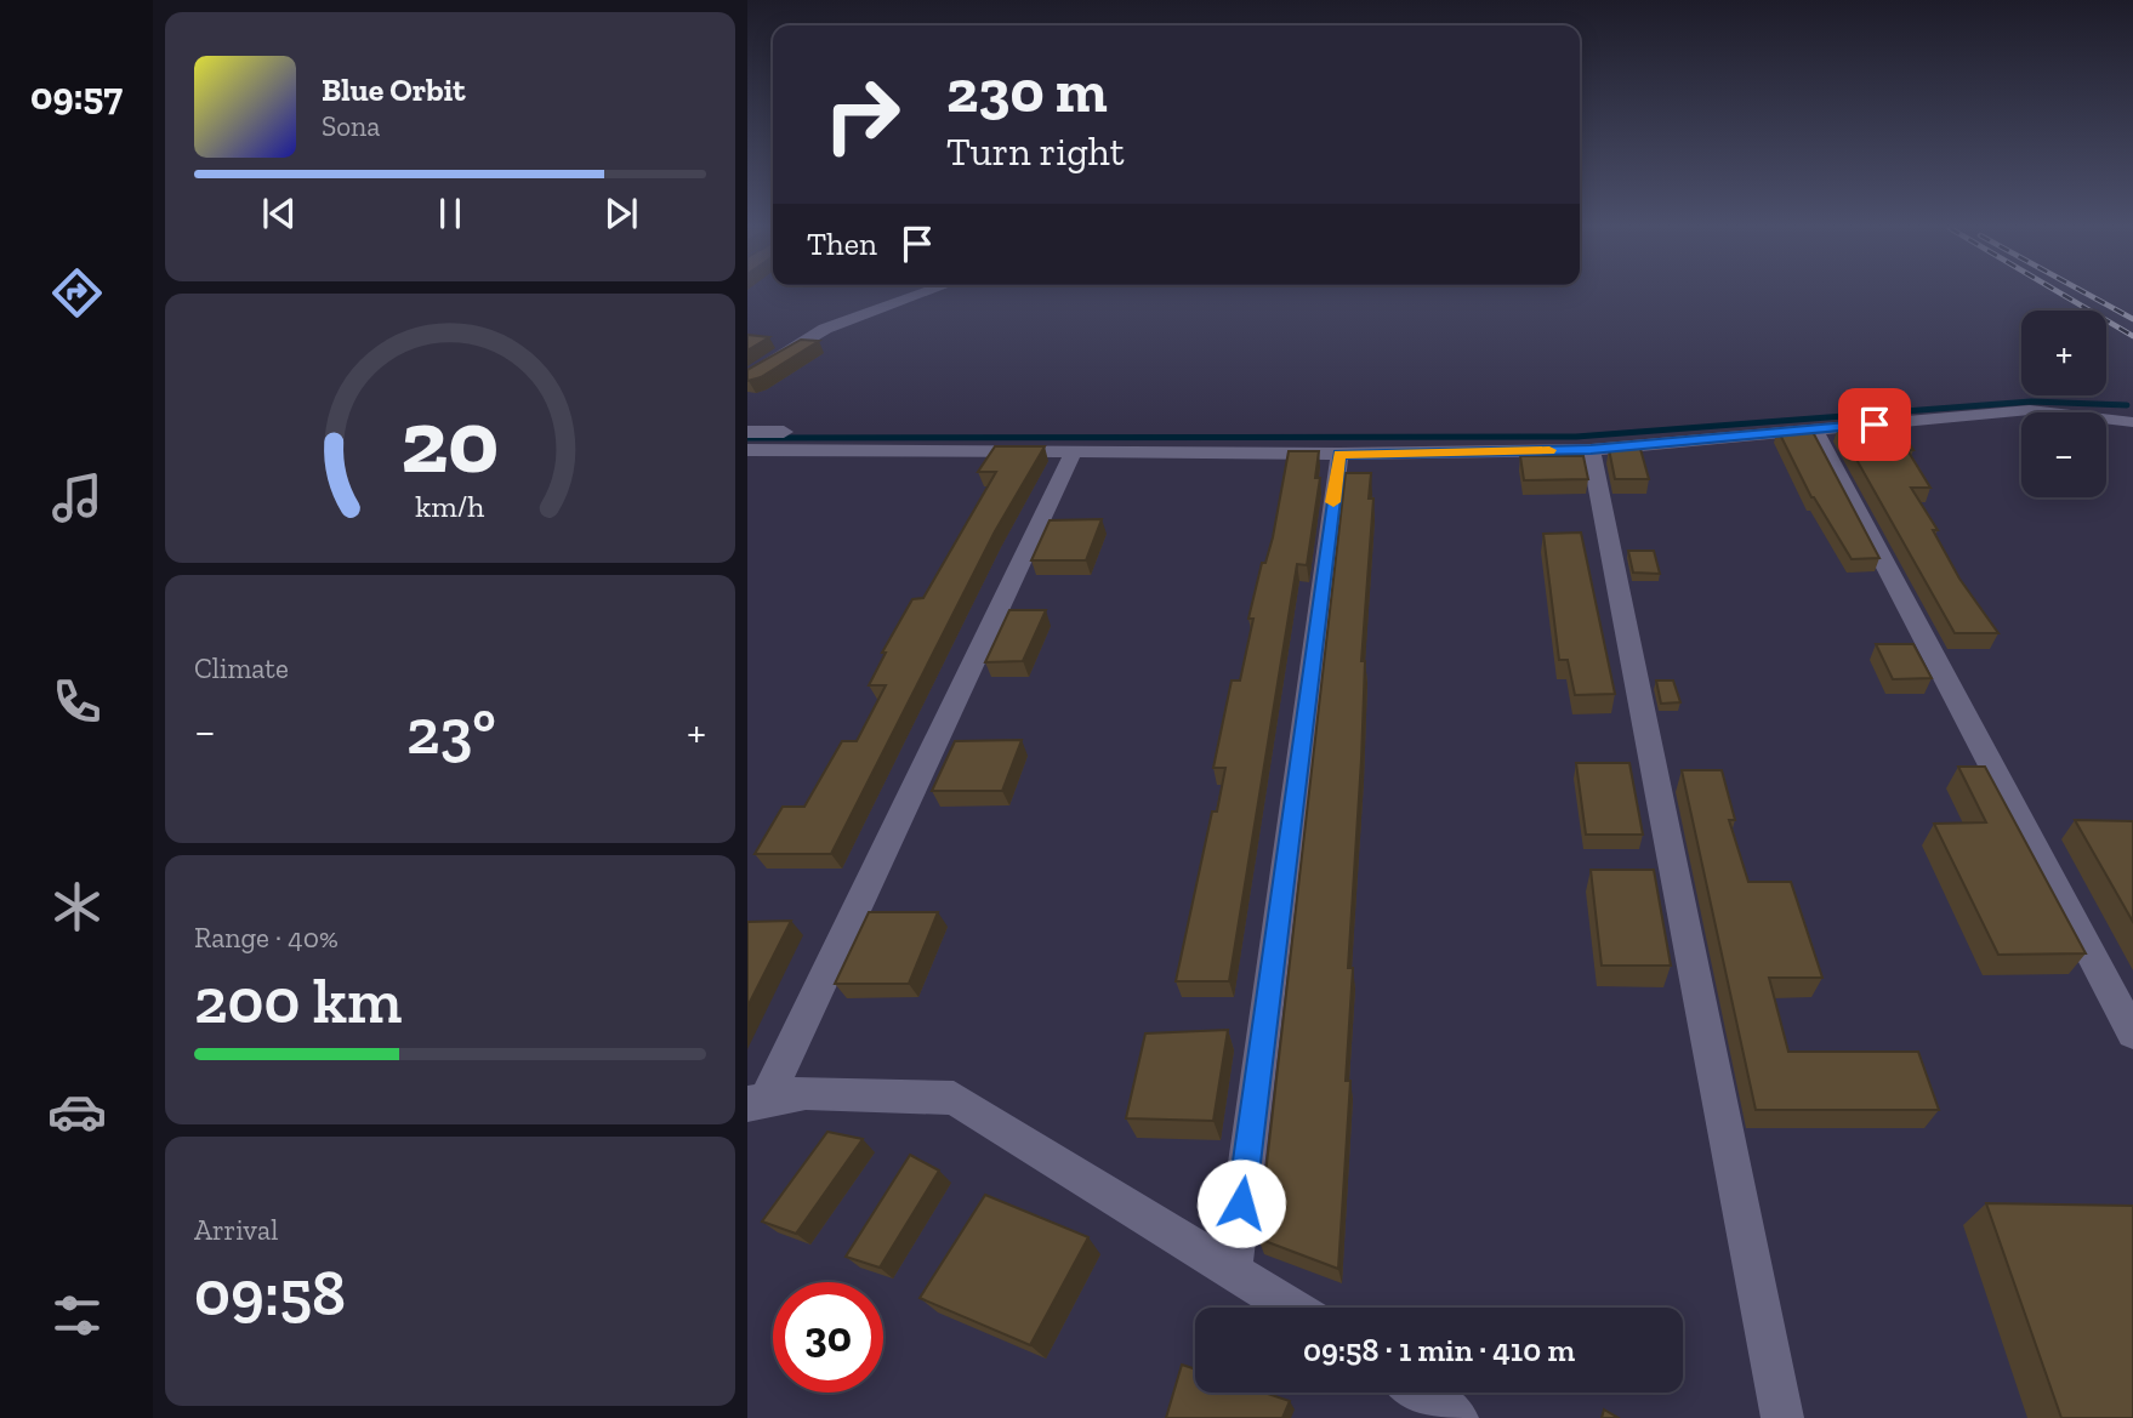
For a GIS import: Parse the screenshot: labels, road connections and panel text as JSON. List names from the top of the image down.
{
  "page": {
    "tabs": "09:57",
    "turn": ["230 m", "Turn right"],
    "song": ["Blue Orbit", "Sona"],
    "then": "Then",
    "map_buttons": ["+", "−"],
    "tile": [
      "Climate",
      ["Range · 40%", "200 km"],
      ["Arrival", "09:58"]
    ],
    "heat": ["−", "23°", "+"],
    "limit": "30",
    "trip": "09:58 · 1 min · 410 m",
    "gauge": ["20", "km/h"]
  }
}
